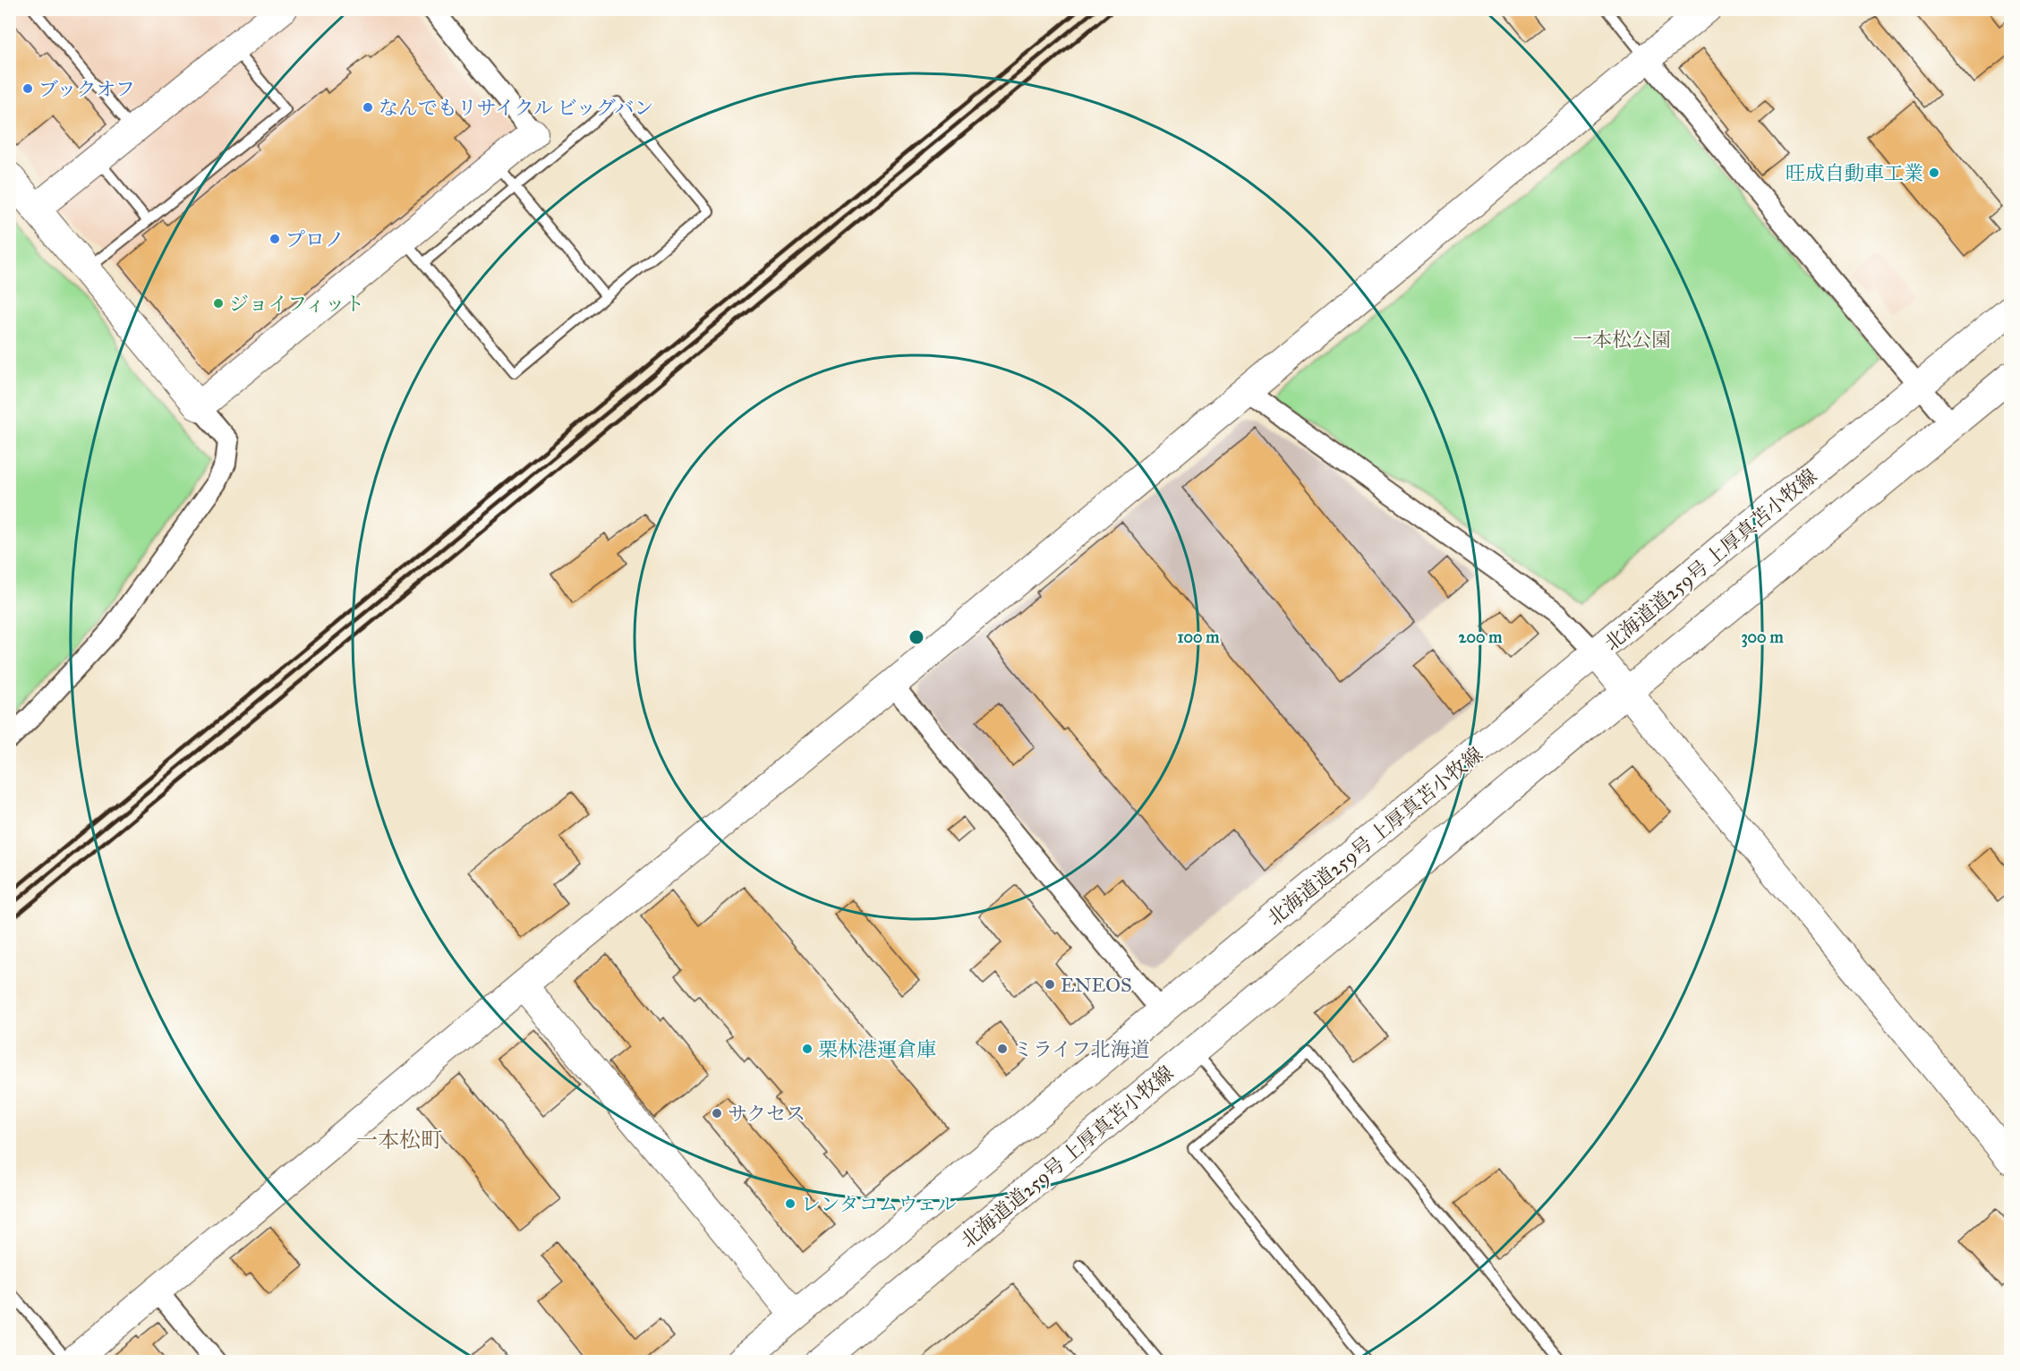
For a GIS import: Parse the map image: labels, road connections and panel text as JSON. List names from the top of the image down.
{
  "streets": {
    "street": ["北海道道259号 上厚真苫小牧線"]
  },
  "districts": ["一本松町"],
  "parks": ["一本松公園"],
  "places": [
    "ブックオフ",
    "なんでもリサイクル ビッグバン",
    "旺成自動車工業",
    "プロノ",
    "ジョイフィット",
    "ENEOS",
    "栗林港運倉庫",
    "ミライフ北海道",
    "サクセス",
    "レンタコムウェル"
  ],
  "rings": ["100 m", "200 m", "300 m"]
}
